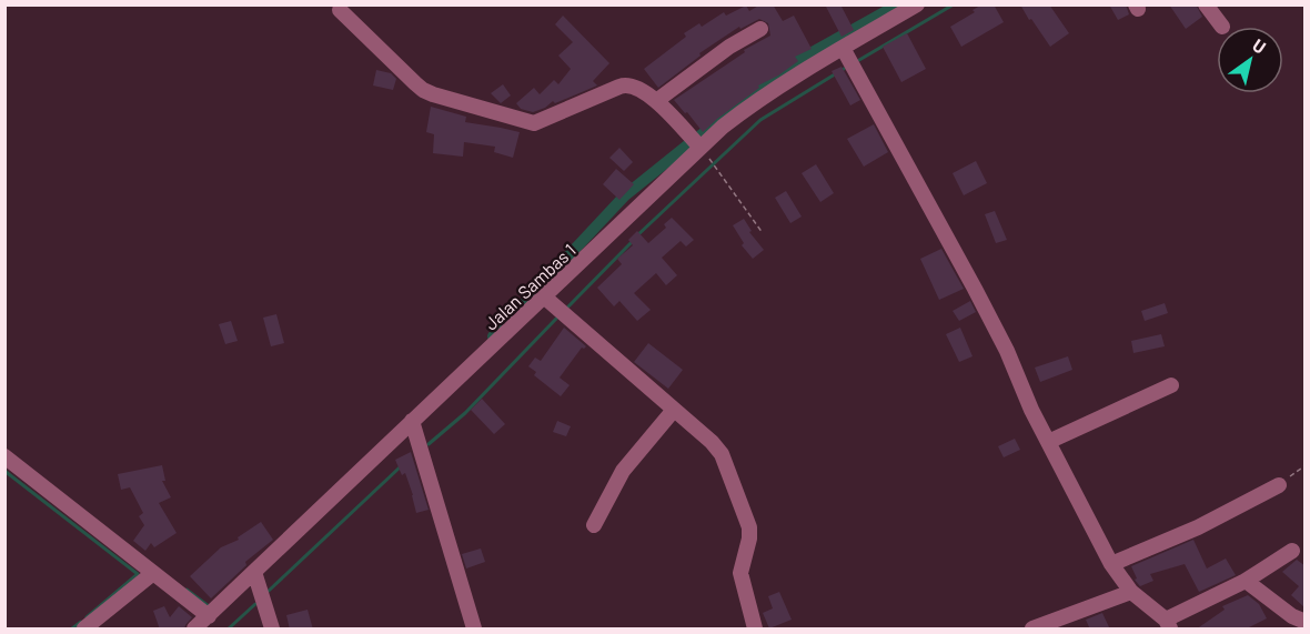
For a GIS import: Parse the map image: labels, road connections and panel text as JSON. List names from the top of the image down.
{
  "streets": {
    "street": ["Jalan Sambas 1"]
  },
  "north": "top right"
}
